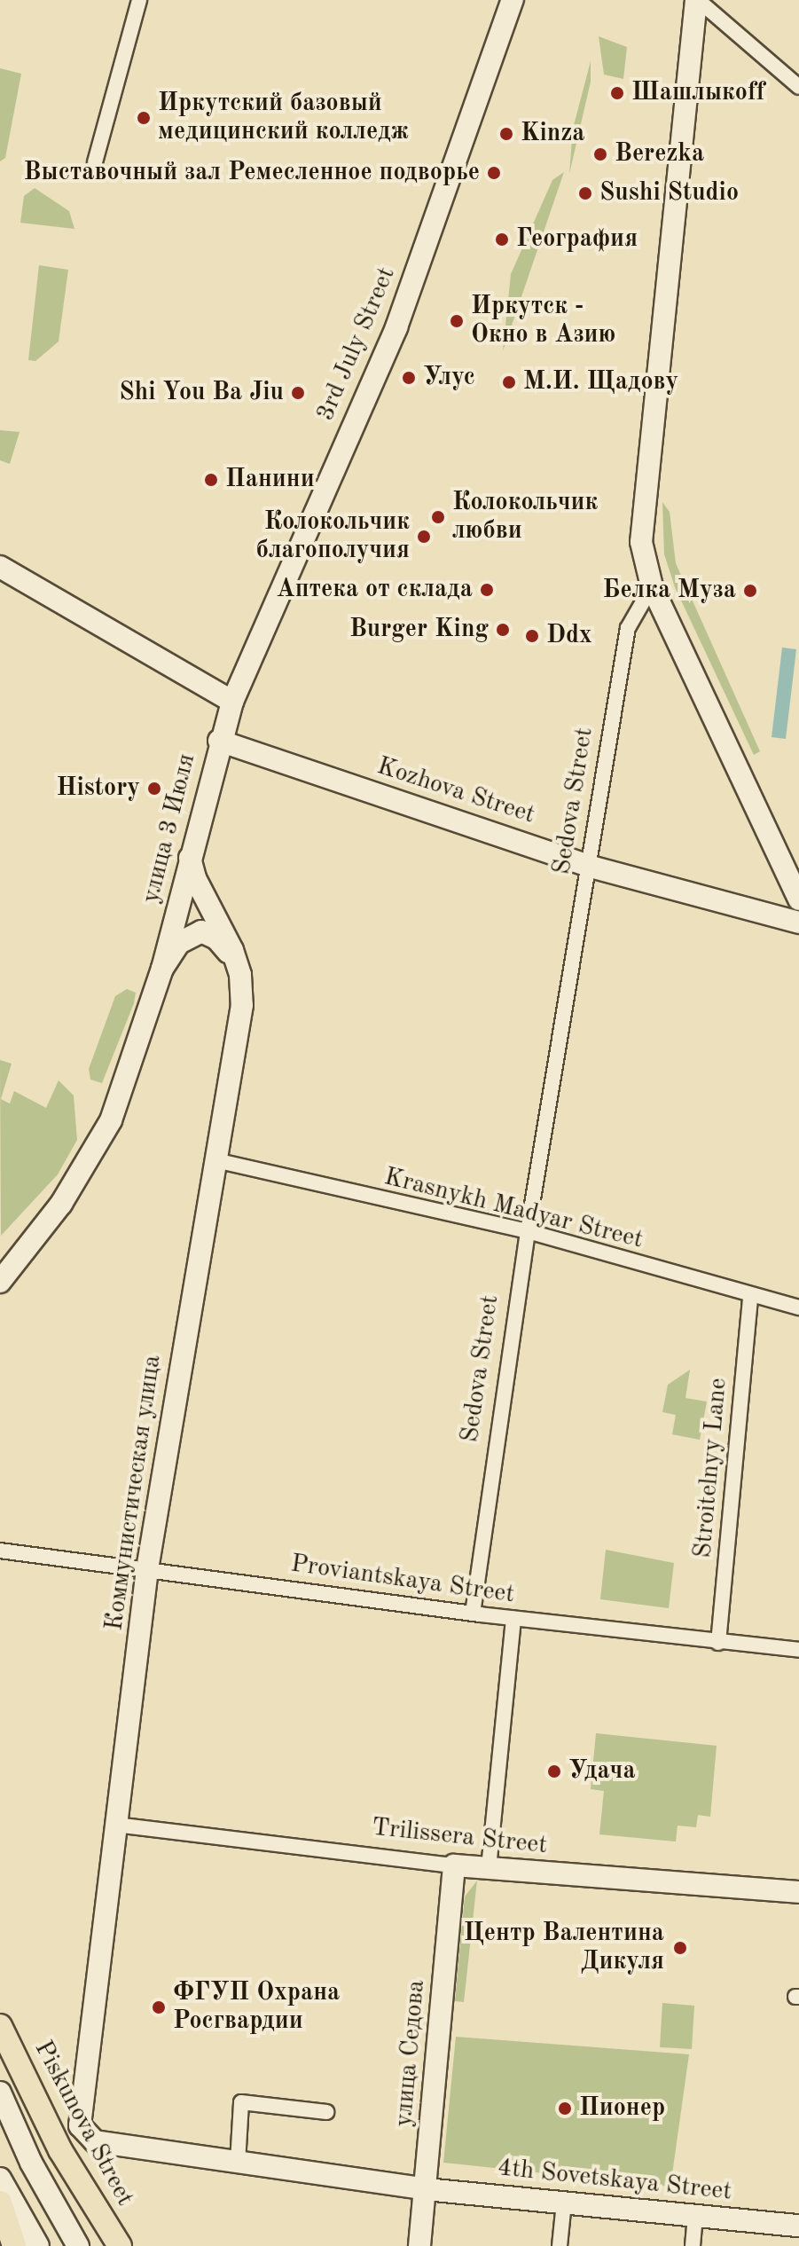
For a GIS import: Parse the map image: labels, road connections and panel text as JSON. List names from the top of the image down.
{
  "streets": {
    "main road": [
      "3rd July Street",
      "Kozhova Street",
      "улица 3 Июля",
      "Коммунистическая улица",
      "Trilissera Street",
      "улица Седова",
      "Piskunova Street",
      "4th Sovetskaya Street"
    ],
    "street": [
      "Sedova Street",
      "Krasnykh Madyar Street",
      "Stroitelnyy Lane",
      "Proviantskaya Street"
    ]
  },
  "crossings": [
    ["3rd July Street", "улица 3 Июля"],
    ["Kozhova Street", "Sedova Street"],
    ["Kozhova Street", "улица 3 Июля"],
    ["Sedova Street", "Krasnykh Madyar Street"],
    ["Sedova Street", "Proviantskaya Street"],
    ["улица 3 Июля", "Коммунистическая улица"],
    ["Krasnykh Madyar Street", "Stroitelnyy Lane"],
    ["Krasnykh Madyar Street", "Коммунистическая улица"],
    ["Stroitelnyy Lane", "Proviantskaya Street"],
    ["Коммунистическая улица", "Proviantskaya Street"],
    ["Коммунистическая улица", "Trilissera Street"],
    ["Коммунистическая улица", "4th Sovetskaya Street"],
    ["Trilissera Street", "улица Седова"],
    ["улица Седова", "4th Sovetskaya Street"]
  ],
  "places": [
    "Шашлыкoff",
    "Иркутский базовый медицинский колледж",
    "Kinza",
    "Berezka",
    "Выставочный зал Ремесленное подворье",
    "Sushi Studio",
    "География",
    "Иркутск - Окно в Азию",
    "Улус",
    "М.И. Щадову",
    "Shi You Ba Jiu",
    "Панини",
    "Колокольчик любви",
    "Колокольчик благополучия",
    "Аптека от склада",
    "Белка Муза",
    "Burger King",
    "Ddx",
    "History",
    "Удача",
    "Центр Валентина Дикуля",
    "ФГУП Охрана Росгвардии",
    "Пионер"
  ]
}
